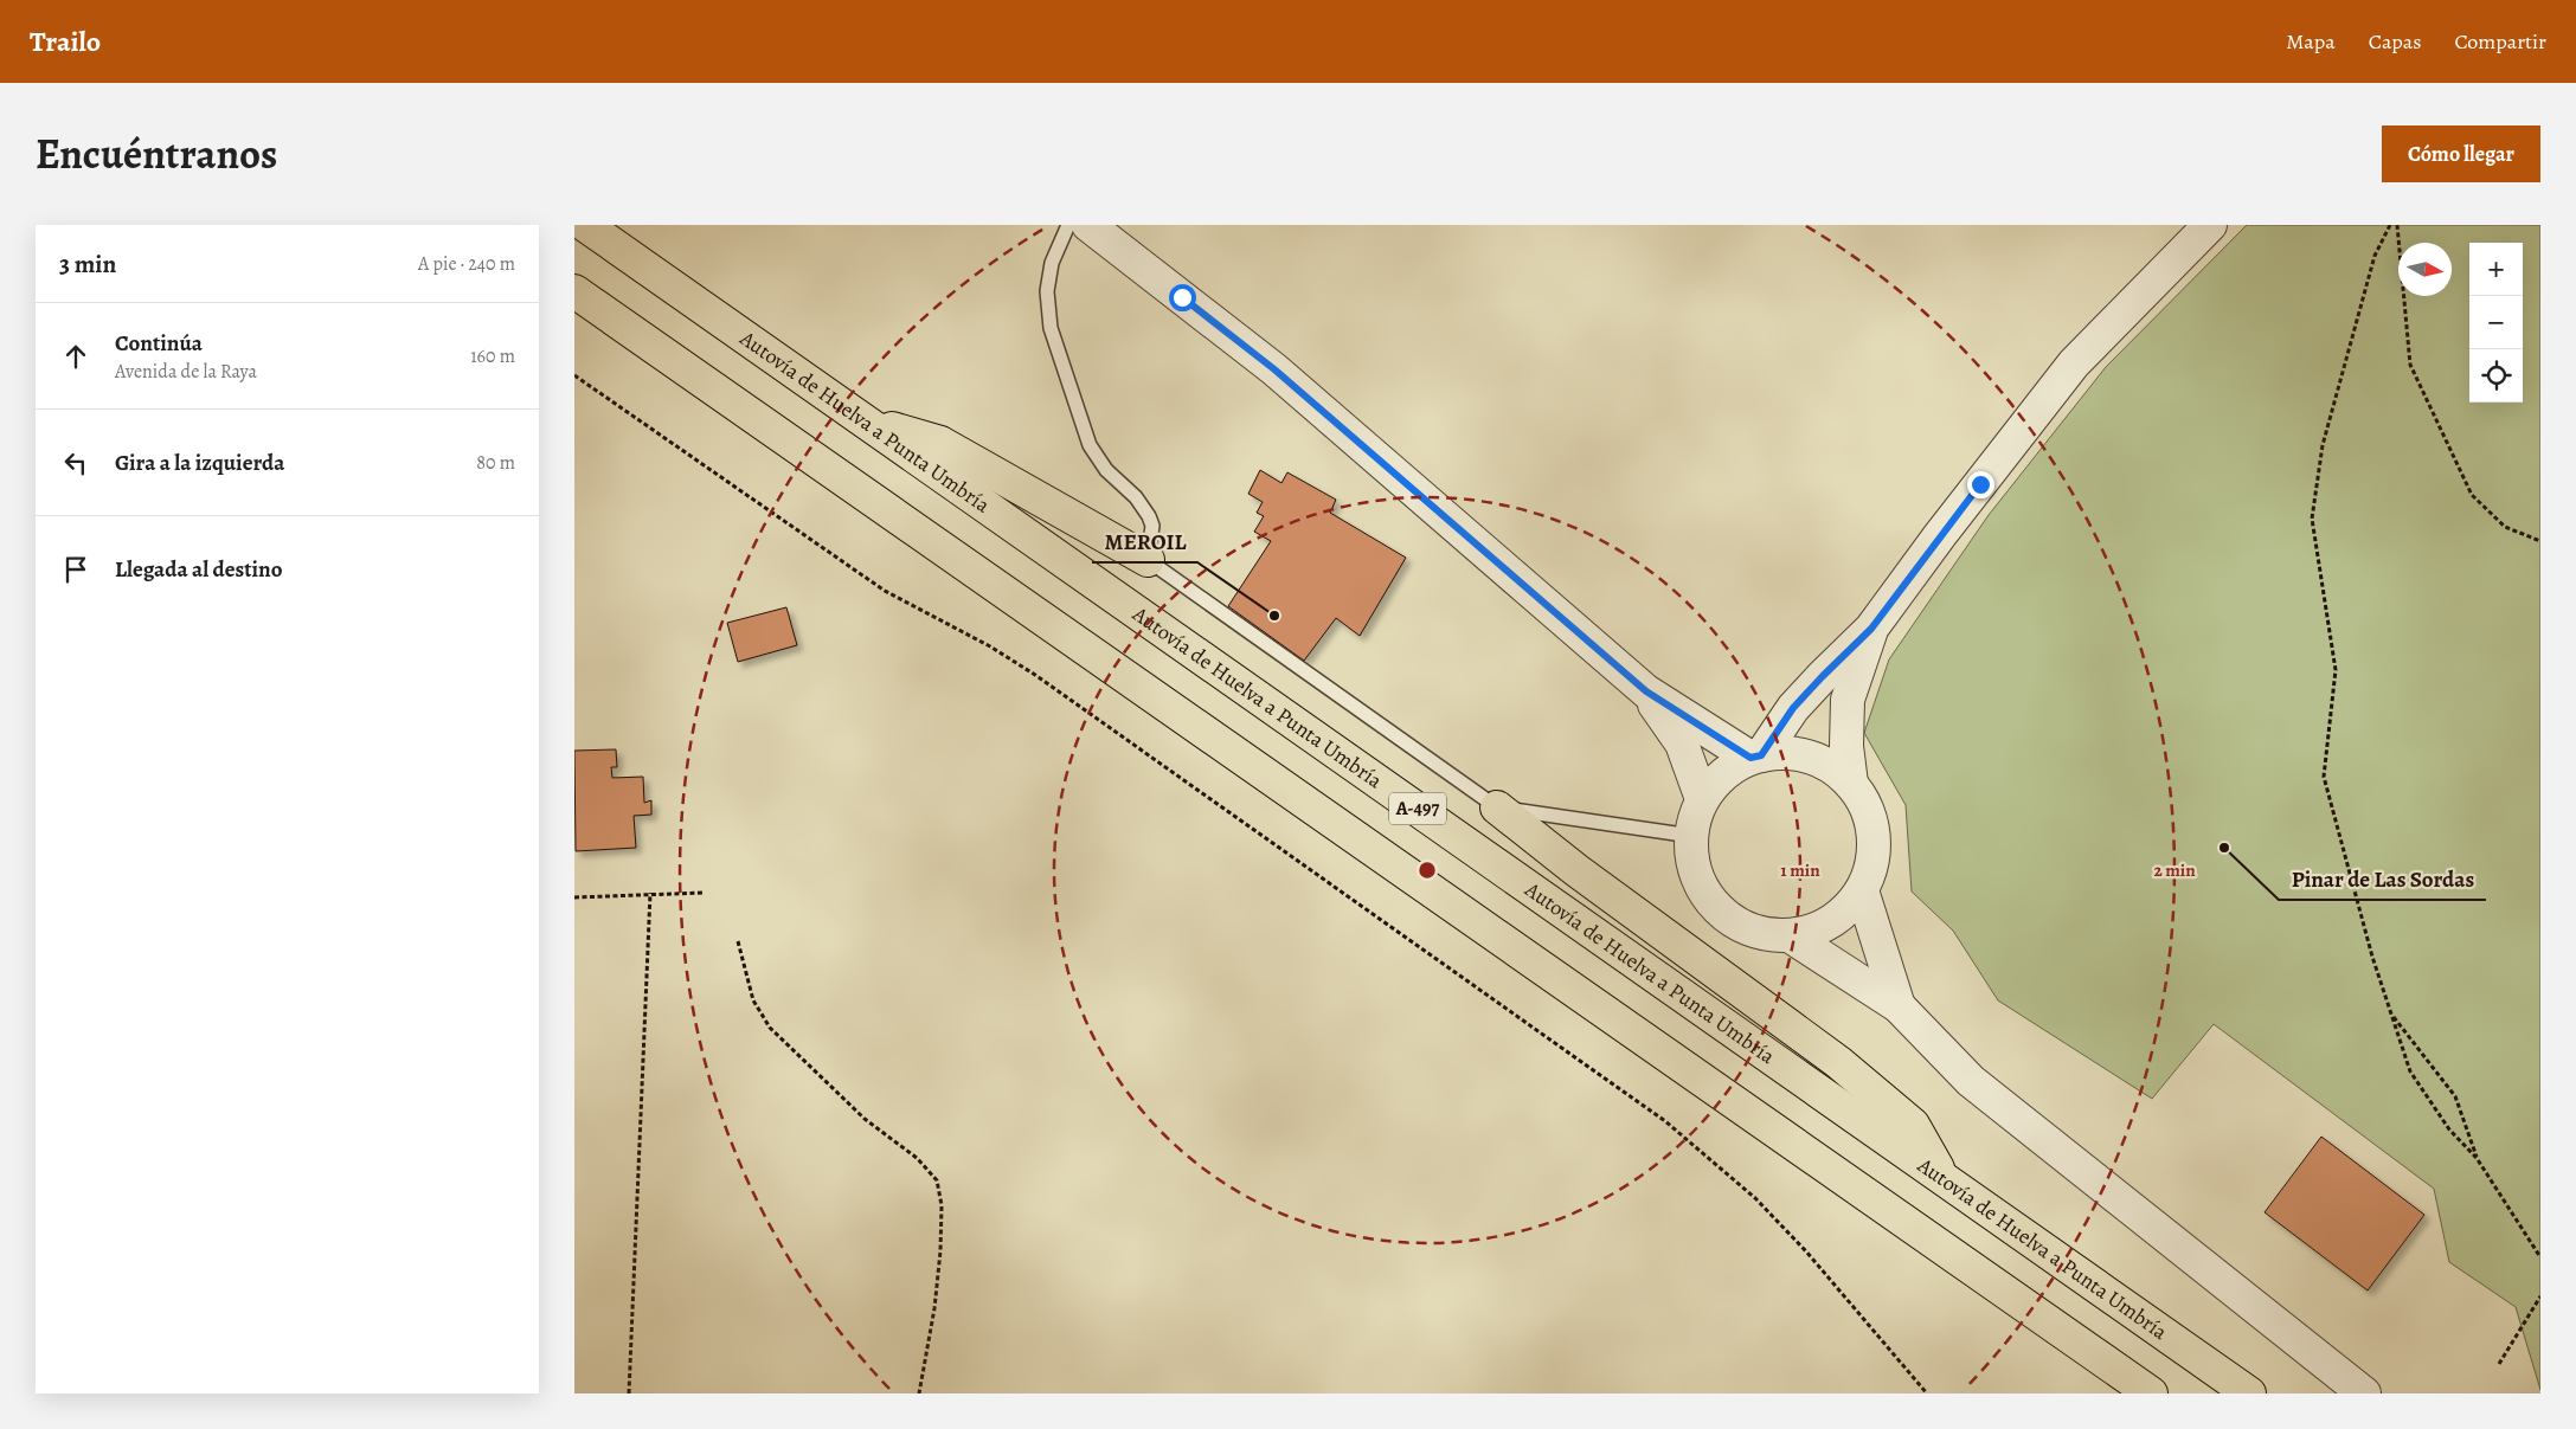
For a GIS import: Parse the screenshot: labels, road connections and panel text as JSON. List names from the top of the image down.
{
  "streets": {
    "highway": ["Autovía de Huelva a Punta Umbría", "A-497"]
  },
  "places": ["MEROIL", "Pinar de Las Sordas"],
  "north": "right",
  "page": {
    "header": "Trailo",
    "nav": ["Mapa", "Capas", "Compartir"],
    "title": "Encuéntranos",
    "buttons": "Cómo llegar",
    "heading": ["3 min", "A pie · 240 m"],
    "map_buttons": ["+", "−"],
    "list": [
      ["Continúa", "Avenida de la Raya", "160 m"],
      ["Gira a la izquierda", "80 m"],
      "Llegada al destino"
    ]
  },
  "rings": ["1 min", "2 min"]
}
